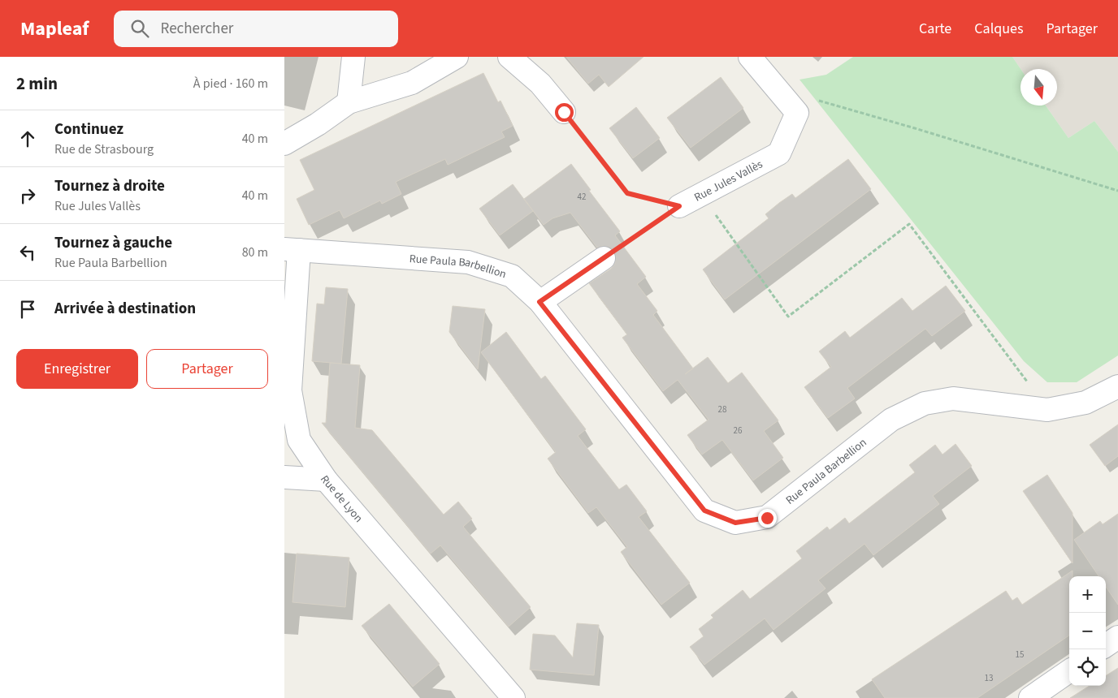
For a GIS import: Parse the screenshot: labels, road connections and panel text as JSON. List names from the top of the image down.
{
  "streets": {
    "street": ["Rue Jules Vallès", "Rue Paula Barbellion", "Rue de Lyon"]
  },
  "crossings": [
    ["Rue Paula Barbellion", "Rue de Lyon"]
  ],
  "house_numbers": [
    "42",
    "28",
    "26",
    "15",
    "13"
  ],
  "north": "bottom",
  "page": {
    "header": "Mapleaf",
    "search": "Rechercher",
    "nav": ["Carte", "Calques", "Partager"],
    "heading": ["2 min", "À pied · 160 m"],
    "list": [
      ["Continuez", "Rue de Strasbourg", "40 m"],
      ["Tournez à droite", "Rue Jules Vallès", "40 m"],
      ["Tournez à gauche", "Rue Paula Barbellion", "80 m"],
      "Arrivée à destination"
    ],
    "buttons": ["Enregistrer", "Partager"],
    "map_buttons": ["+", "−"]
  }
}
